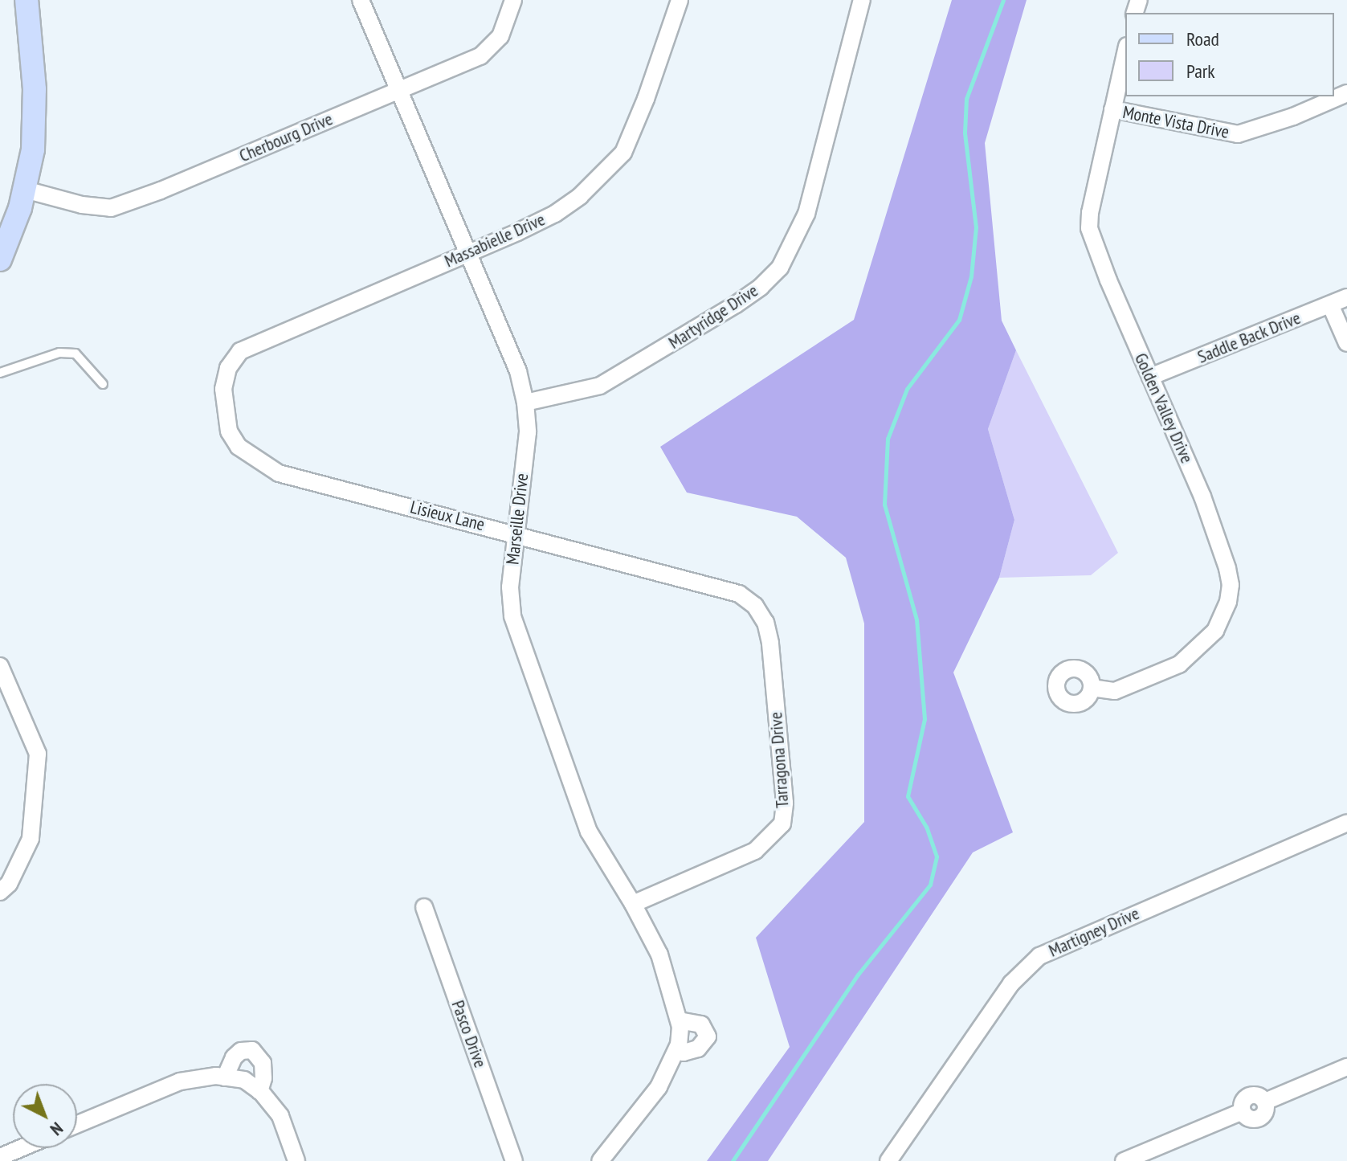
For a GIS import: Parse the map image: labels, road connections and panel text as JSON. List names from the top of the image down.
{
  "streets": {
    "street": [
      "Monte Vista Drive",
      "Cherbourg Drive",
      "Massabielle Drive",
      "Martyridge Drive",
      "Saddle Back Drive",
      "Golden Valley Drive",
      "Lisieux Lane",
      "Marseille Drive",
      "Tarragona Drive",
      "Martigney Drive",
      "Pasco Drive"
    ]
  },
  "crossings": [
    ["Monte Vista Drive", "Golden Valley Drive"],
    ["Cherbourg Drive", "Marseille Drive"],
    ["Massabielle Drive", "Lisieux Lane"],
    ["Massabielle Drive", "Marseille Drive"],
    ["Martyridge Drive", "Marseille Drive"],
    ["Saddle Back Drive", "Golden Valley Drive"],
    ["Lisieux Lane", "Marseille Drive"],
    ["Lisieux Lane", "Tarragona Drive"],
    ["Marseille Drive", "Tarragona Drive"]
  ],
  "legend": ["Road", "Park"],
  "north": "bottom right"
}
